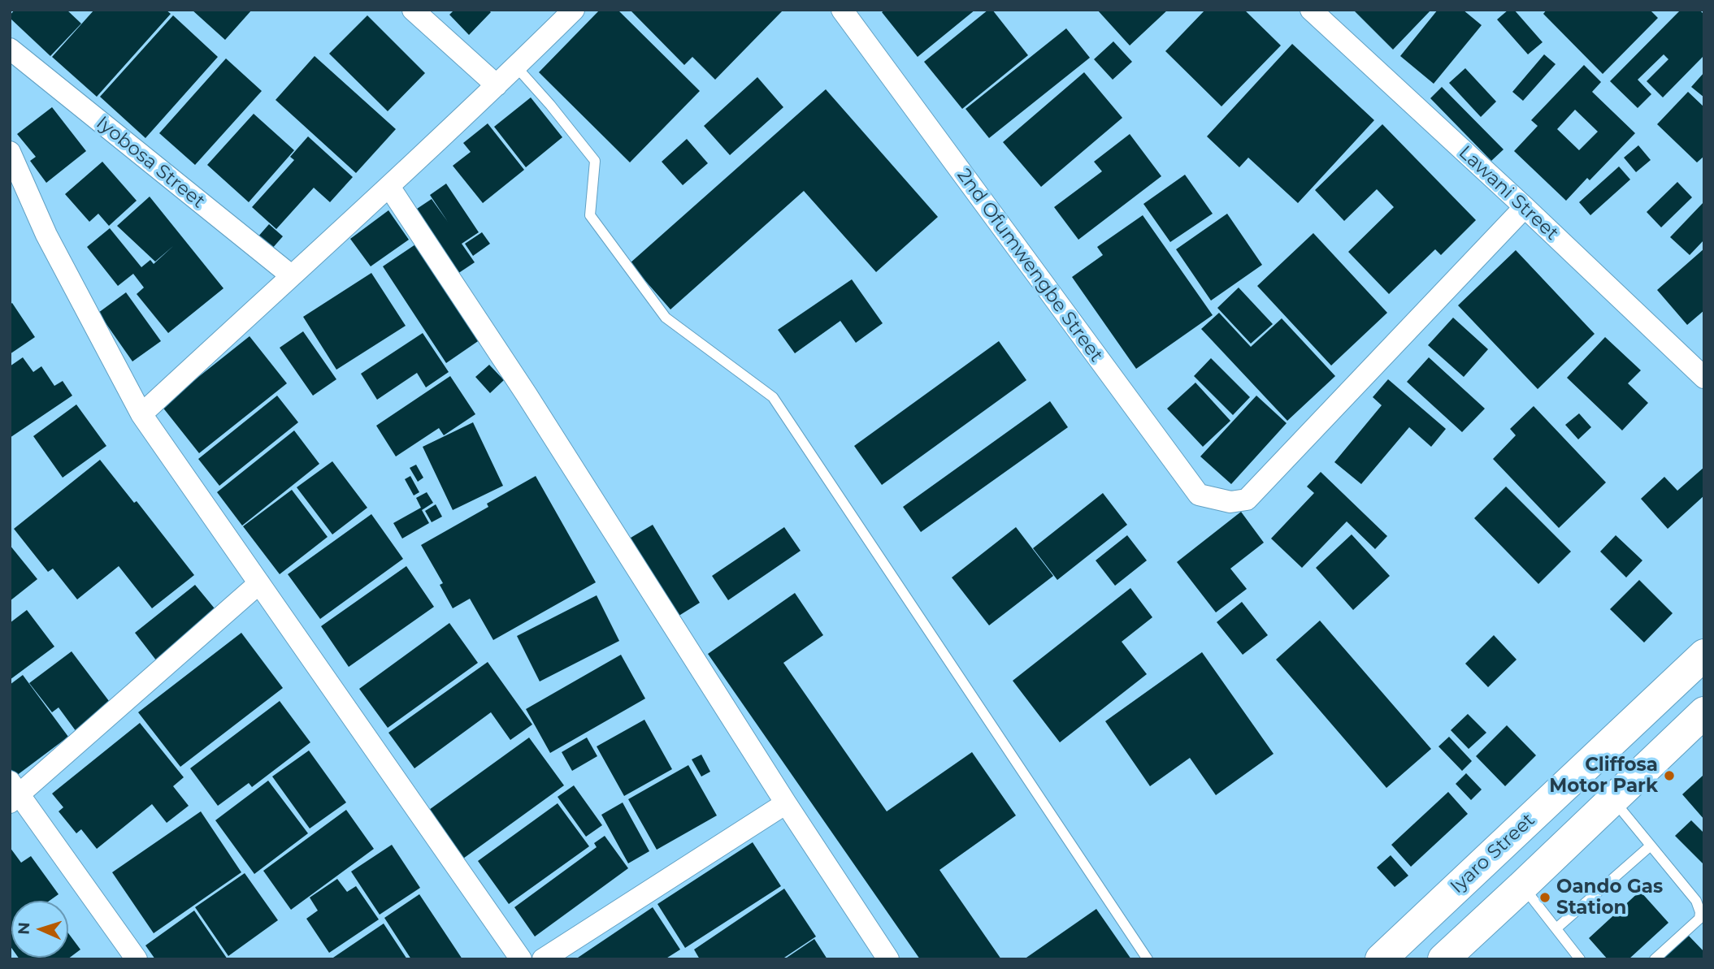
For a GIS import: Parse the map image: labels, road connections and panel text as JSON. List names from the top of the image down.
{
  "streets": {
    "highway": ["Iyaro Street"],
    "street": ["Iyobosa Street", "Lawani Street", "2nd Ofumwengbe Street"]
  },
  "crossings": [
    ["Lawani Street", "2nd Ofumwengbe Street"]
  ],
  "places": ["Cliffosa Motor Park", "Oando Gas Station"],
  "north": "left"
}
